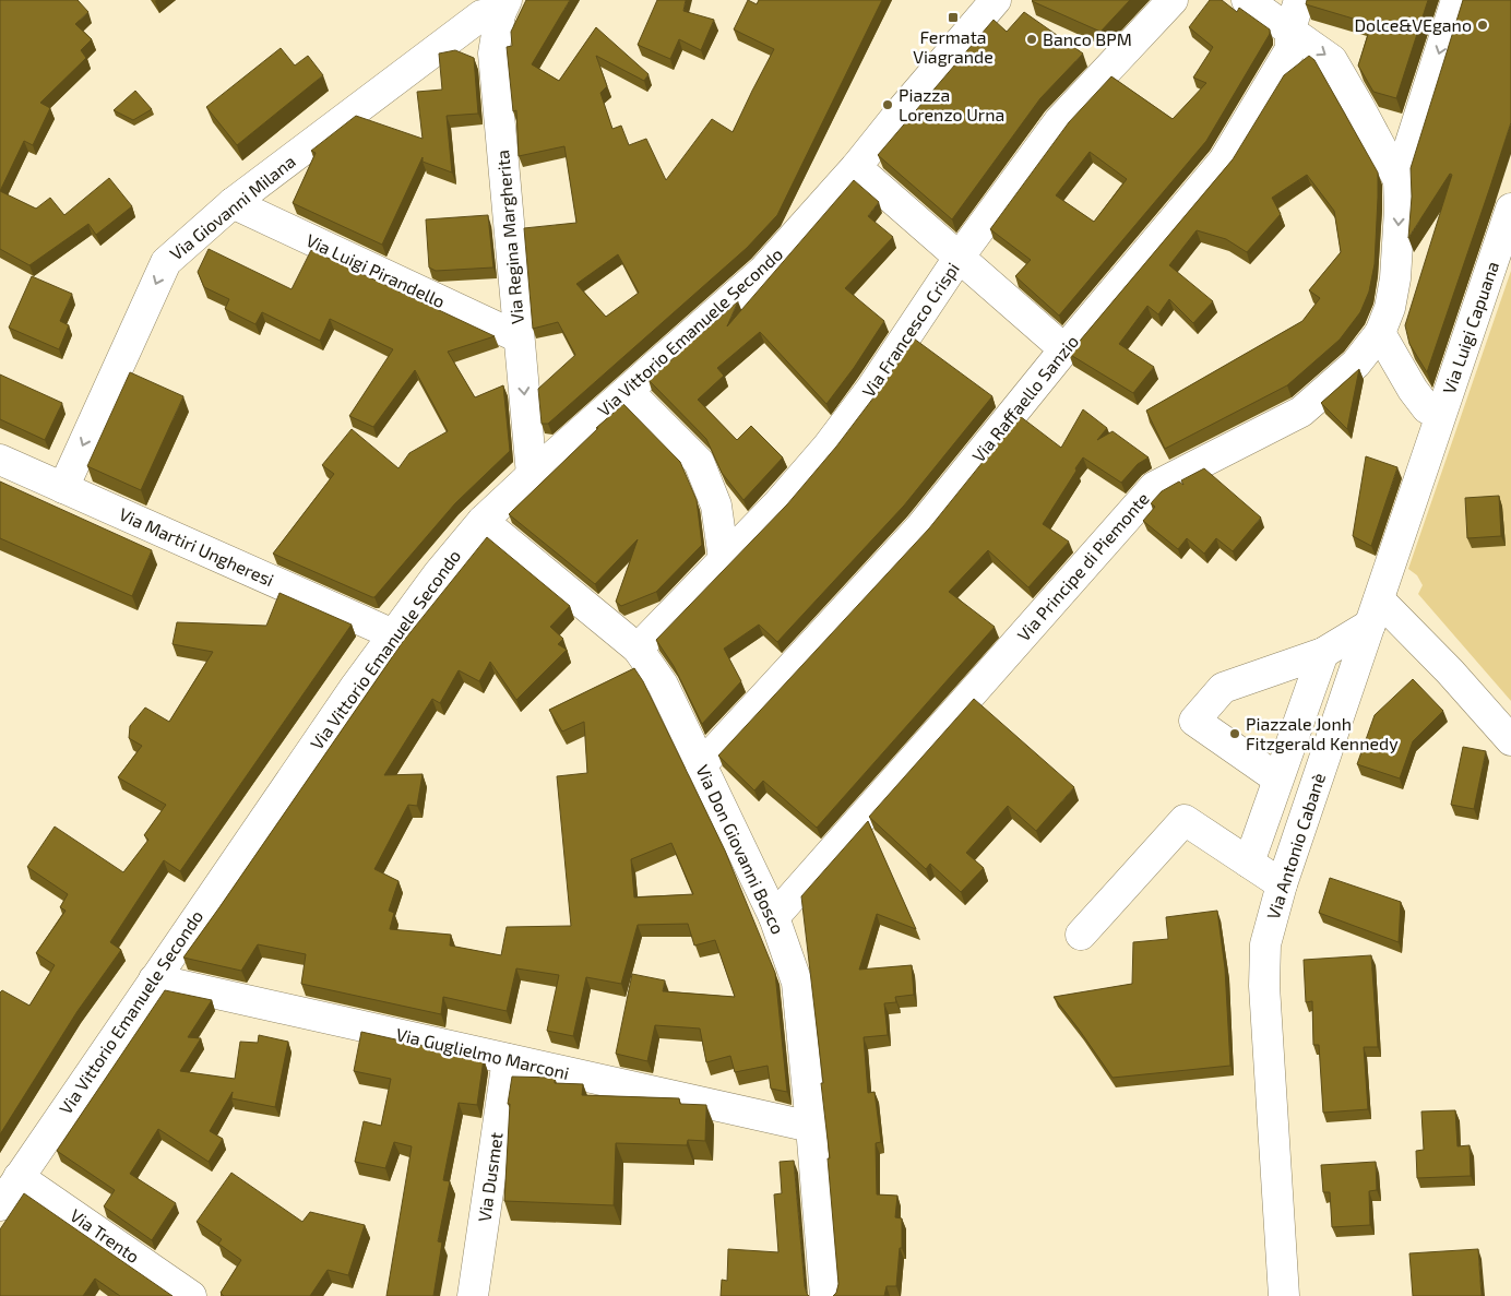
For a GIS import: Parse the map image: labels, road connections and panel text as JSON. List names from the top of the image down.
{
  "streets": {
    "street": [
      "Via Giovanni Milana",
      "Via Regina Margherita",
      "Via Luigi Pirandello",
      "Via Luigi Capuana",
      "Via Francesco Crispi",
      "Via Vittorio Emanuele Secondo",
      "Via Raffaello Sanzio",
      "Via Martiri Ungheresi",
      "Via Principe di Piemonte",
      "Via Antonio Cabanè",
      "Via Don Giovanni Bosco",
      "Via Guglielmo Marconi",
      "Via Dusmet",
      "Via Trento"
    ]
  },
  "crossings": [
    ["Via Giovanni Milana", "Via Regina Margherita"],
    ["Via Giovanni Milana", "Via Luigi Pirandello"],
    ["Via Giovanni Milana", "Via Martiri Ungheresi"],
    ["Via Regina Margherita", "Via Luigi Pirandello"],
    ["Via Regina Margherita", "Via Vittorio Emanuele Secondo"],
    ["Via Luigi Capuana", "Via Antonio Cabanè"],
    ["Via Francesco Crispi", "Via Don Giovanni Bosco"],
    ["Via Vittorio Emanuele Secondo", "Via Martiri Ungheresi"],
    ["Via Vittorio Emanuele Secondo", "Via Don Giovanni Bosco"],
    ["Via Vittorio Emanuele Secondo", "Via Guglielmo Marconi"],
    ["Via Vittorio Emanuele Secondo", "Via Trento"],
    ["Via Raffaello Sanzio", "Via Don Giovanni Bosco"],
    ["Via Principe di Piemonte", "Via Don Giovanni Bosco"],
    ["Via Don Giovanni Bosco", "Via Guglielmo Marconi"],
    ["Via Guglielmo Marconi", "Via Dusmet"]
  ],
  "one_way": ["Via Giovanni Milana"],
  "places": {
    "transit": ["Fermata Viagrande"],
    "other": [
      "Dolce&VEgano",
      "Banco BPM",
      "Piazza Lorenzo Urna",
      "Piazzale Jonh Fitzgerald Kennedy"
    ]
  }
}
